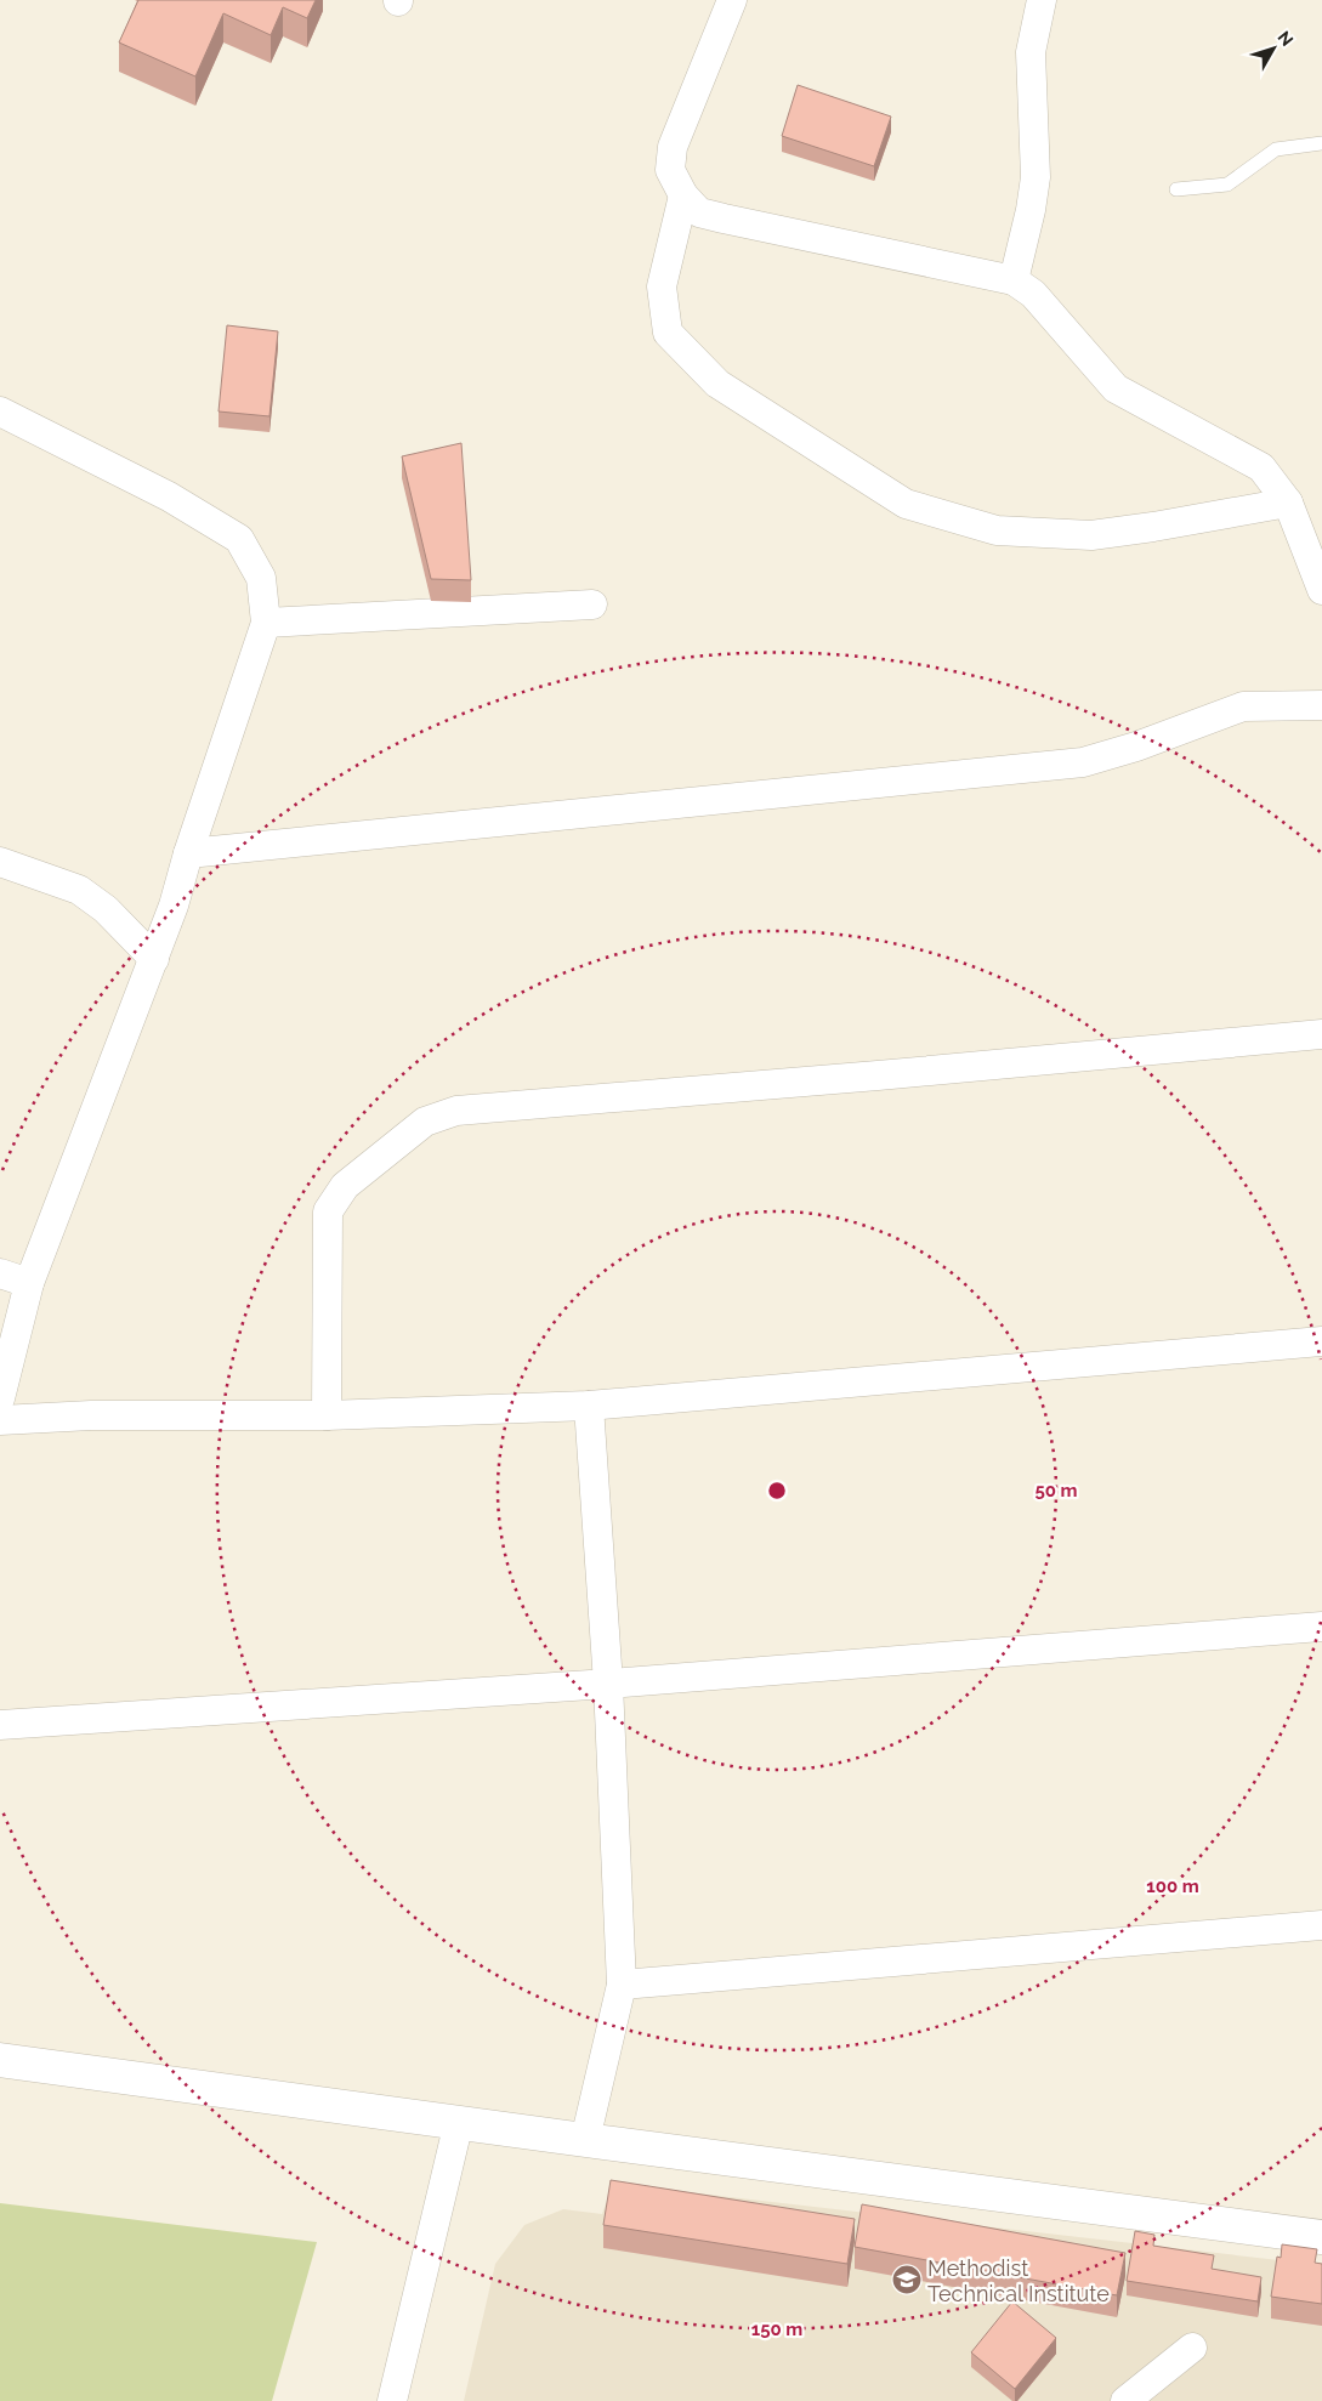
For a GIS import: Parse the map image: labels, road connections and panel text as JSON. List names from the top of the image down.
{
  "places": {
    "school or university": ["Methodist Technical Institute"]
  },
  "north": "top right",
  "rings": ["50 m", "100 m", "150 m"]
}
